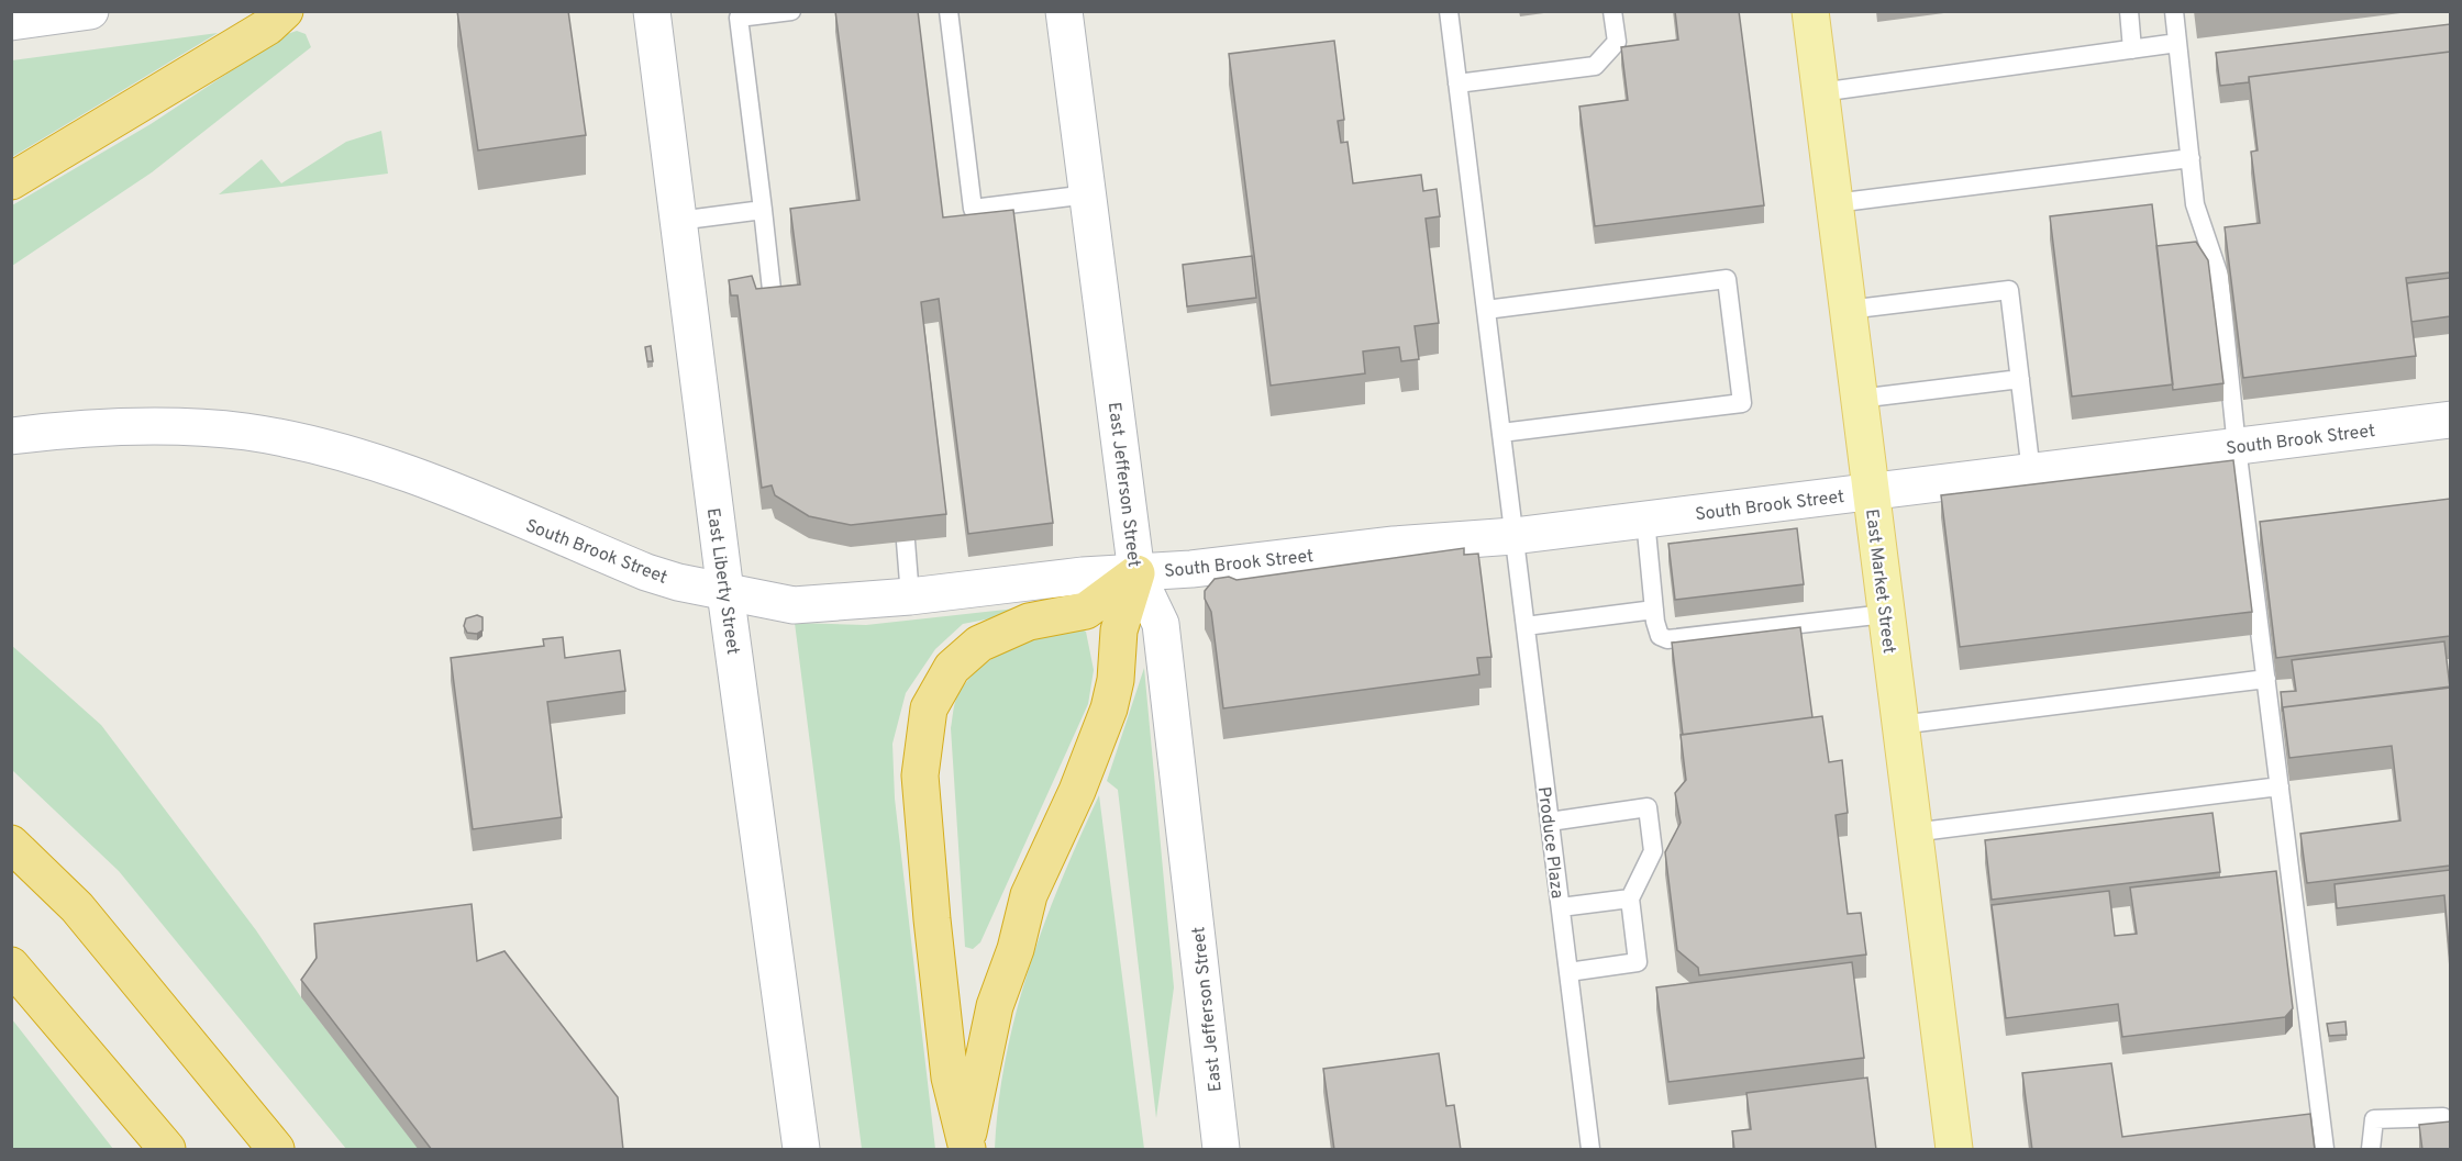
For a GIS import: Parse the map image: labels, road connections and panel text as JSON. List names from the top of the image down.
{
  "streets": {
    "main road": ["East Market Street"],
    "street": ["South Brook Street", "East Jefferson Street", "East Liberty Street"],
    "lane": ["Produce Plaza"]
  },
  "crossings": [
    ["South Brook Street", "East Jefferson Street"],
    ["South Brook Street", "East Liberty Street"],
    ["South Brook Street", "East Market Street"],
    ["South Brook Street", "Produce Plaza"]
  ]
}
